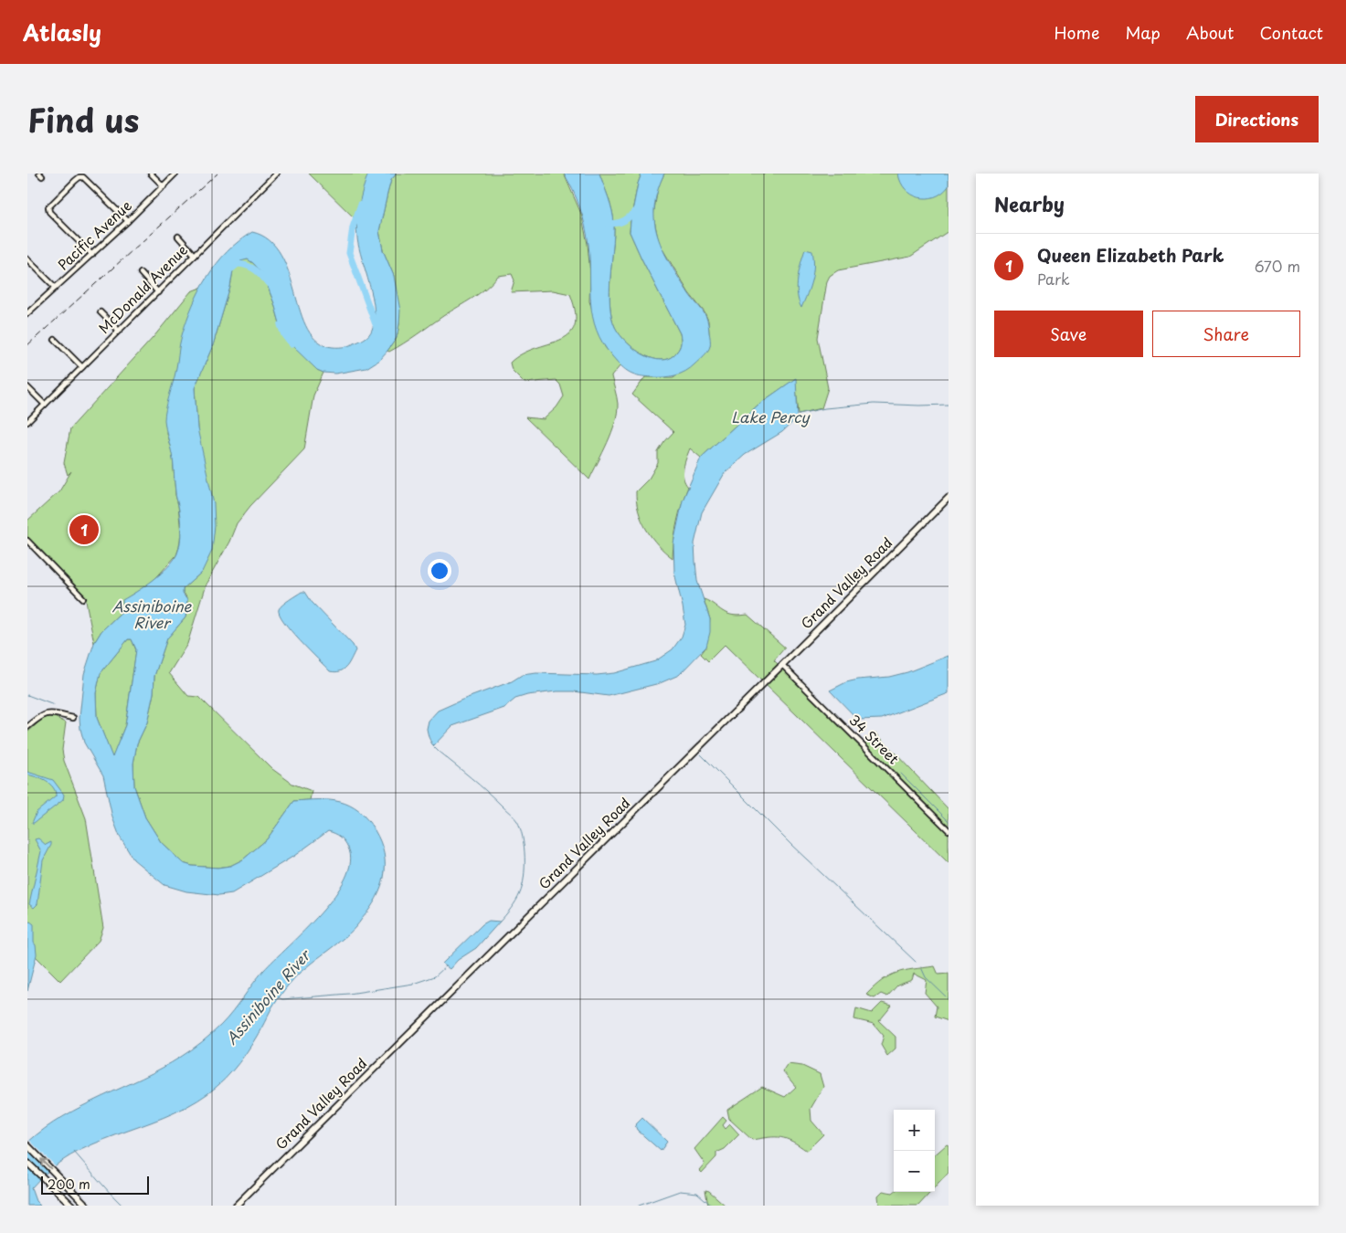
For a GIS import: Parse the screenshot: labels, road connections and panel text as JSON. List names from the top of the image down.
{
  "streets": {
    "main road": ["Grand Valley Road"],
    "street": ["Pacific Avenue", "McDonald Avenue", "34 Street"]
  },
  "crossings": [
    ["Grand Valley Road", "34 Street"]
  ],
  "water": ["Lake Percy", "Assiniboine River"],
  "scale_bar": "200 m",
  "page": {
    "header": "Atlasly",
    "nav": [
      "Home",
      "Map",
      "About",
      "Contact"
    ],
    "title": "Find us",
    "buttons": [
      "Directions",
      ["Save", "Share"]
    ],
    "heading": "Nearby",
    "list": [
      {
        "mark": "1",
        "name": "Queen Elizabeth Park",
        "note": "Park",
        "value": "670 m"
      }
    ],
    "pins": "1",
    "map_buttons": ["+", "−"],
    "scale": "200 m"
  }
}
